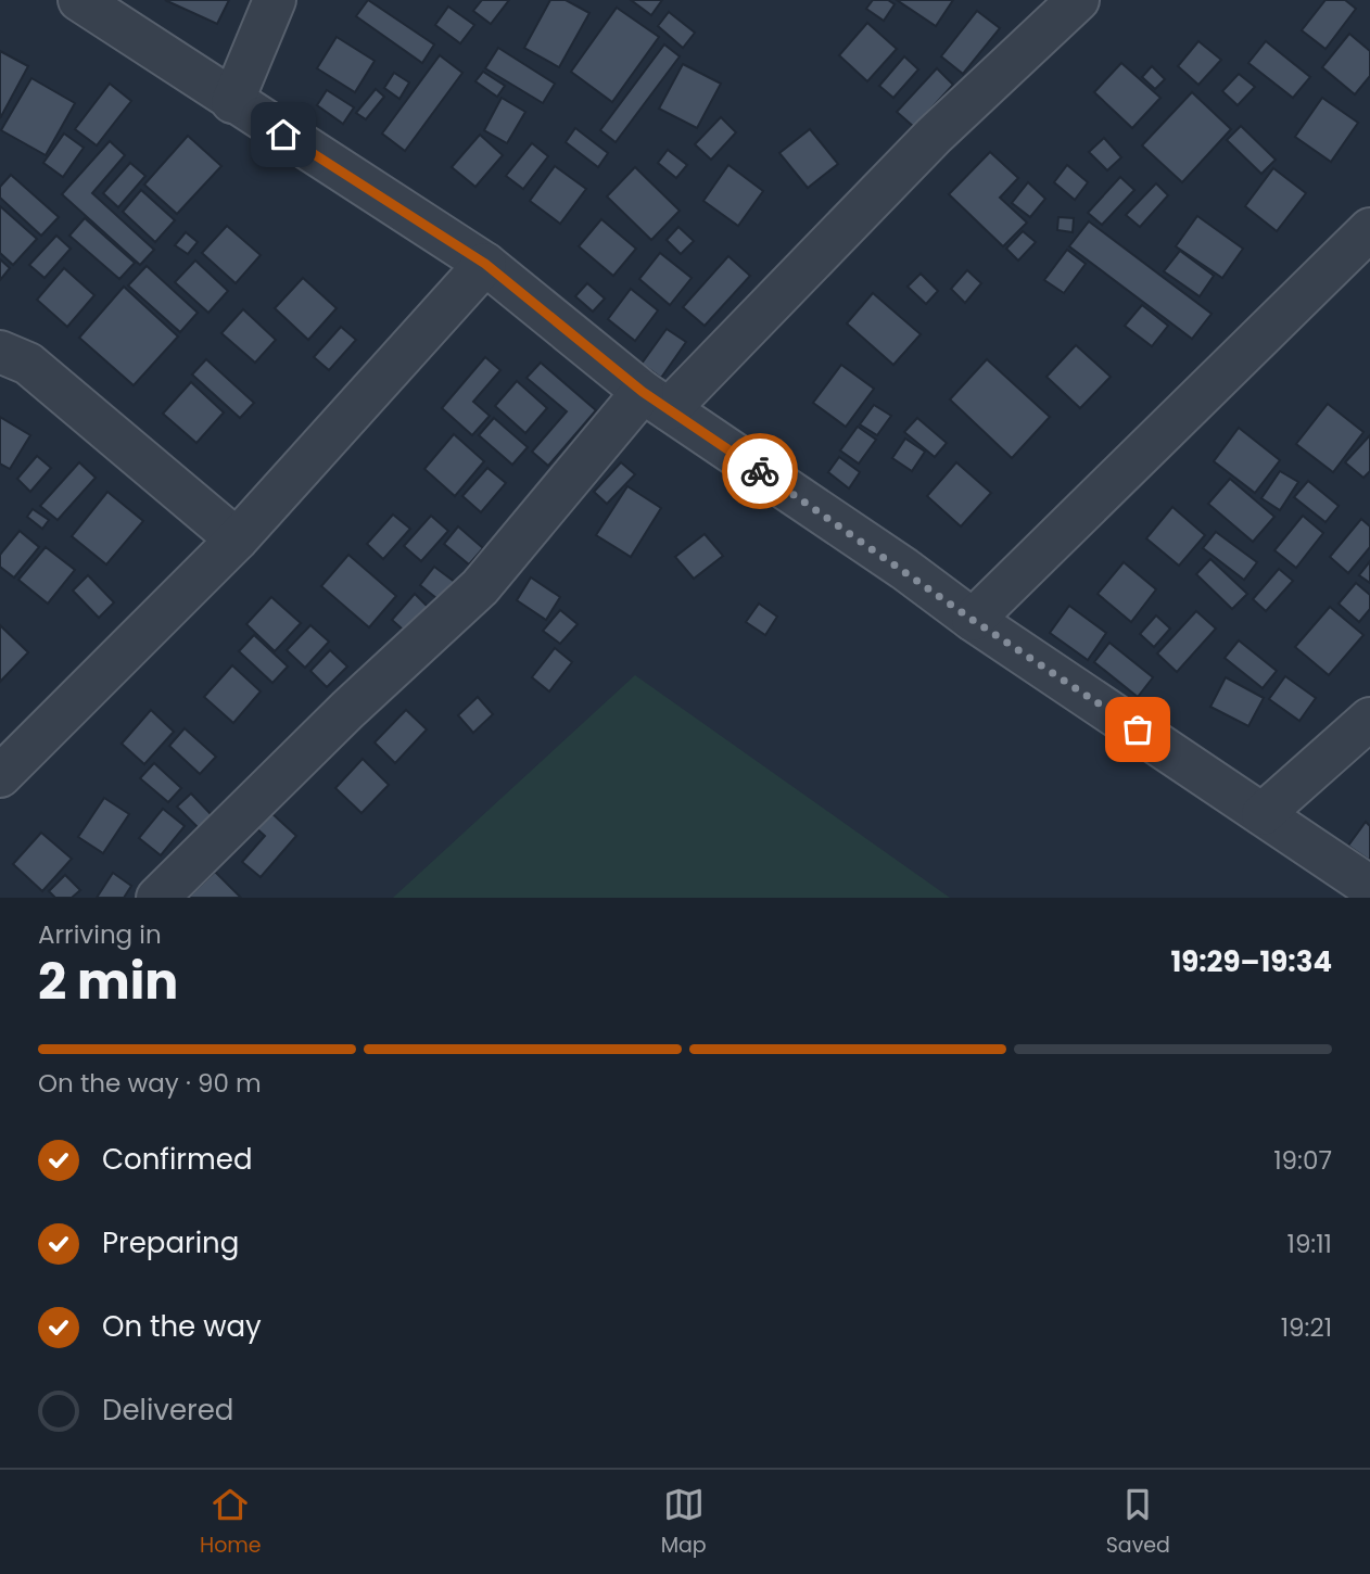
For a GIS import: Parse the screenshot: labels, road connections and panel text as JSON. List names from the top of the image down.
{
  "page": {
    "heading": ["2 min", "Arriving in", "19:29–19:34"],
    "bar": "On the way · 90 m",
    "list": [
      ["Confirmed", "19:07"],
      ["Preparing", "19:11"],
      ["On the way", "19:21"],
      "Delivered"
    ],
    "tabs": ["Home", "Map", "Saved"]
  }
}
